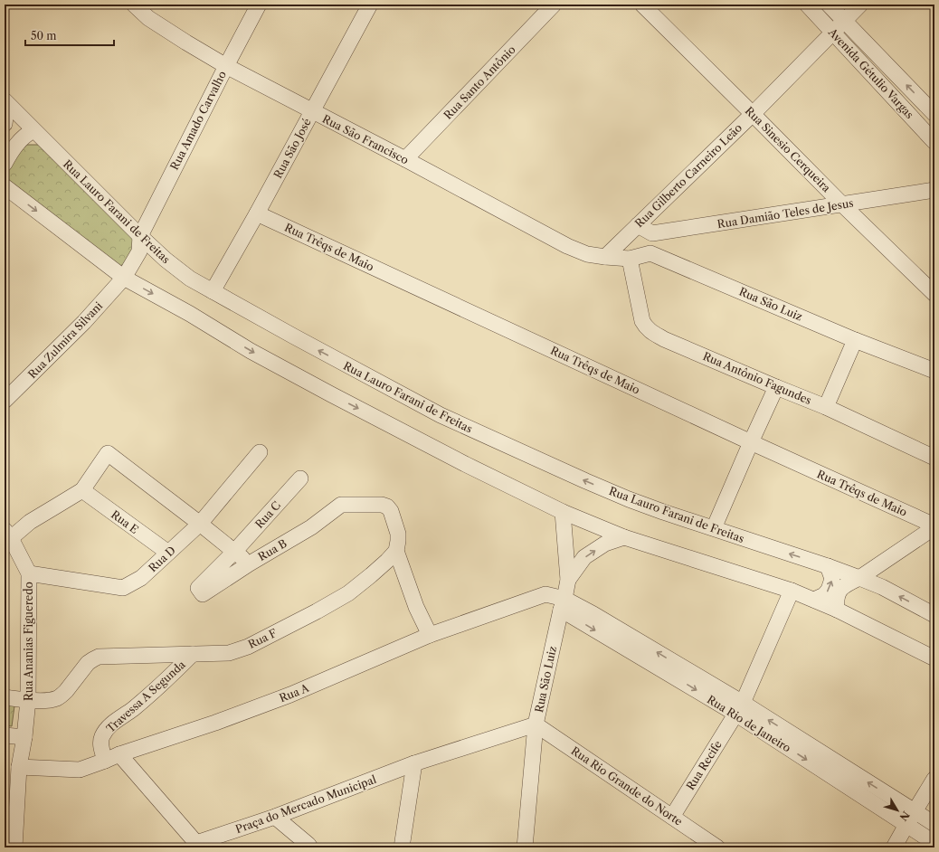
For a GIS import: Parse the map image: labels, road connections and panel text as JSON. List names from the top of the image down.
{
  "streets": {
    "street": [
      "Avenida Gétulio Vargas",
      "Rua Santo Antônio",
      "Rua Amado Carvalho",
      "Rua São Francisco",
      "Rua São José",
      "Rua Sinesio Cerqueira",
      "Rua Gilberto Carneiro Leão",
      "Rua Lauro Farani de Freitas",
      "Rua Damião Teles de Jesus",
      "Rua Trêqs de Maio",
      "Rua São Luiz",
      "Rua Zulmira Silvani",
      "Rua Antônio Fagundes",
      "Rua C",
      "Rua E",
      "Rua B",
      "Rua D",
      "Rua F",
      "Rua Ananias Figueredo",
      "Rua A",
      "Travessa A Segunda",
      "Rua Rio de Janeiro",
      "Rua Recife",
      "Rua Rio Grande do Norte",
      "Praça do Mercado Municipal"
    ]
  },
  "crossings": [
    ["Avenida Gétulio Vargas", "Rua Gilberto Carneiro Leão"],
    ["Rua Santo Antônio", "Rua São Francisco"],
    ["Rua Amado Carvalho", "Rua São Francisco"],
    ["Rua Amado Carvalho", "Rua Lauro Farani de Freitas"],
    ["Rua Amado Carvalho", "Rua Zulmira Silvani"],
    ["Rua São Francisco", "Rua São José"],
    ["Rua São Francisco", "Rua Gilberto Carneiro Leão"],
    ["Rua São José", "Rua Lauro Farani de Freitas"],
    ["Rua São José", "Rua Trêqs de Maio"],
    ["Rua Sinesio Cerqueira", "Rua Gilberto Carneiro Leão"],
    ["Rua Sinesio Cerqueira", "Rua Damião Teles de Jesus"],
    ["Rua São Luiz", "Rua A"],
    ["Rua São Luiz", "Rua Rio de Janeiro"],
    ["Rua São Luiz", "Rua Rio Grande do Norte"],
    ["Rua São Luiz", "Praça do Mercado Municipal"],
    ["Rua C", "Rua B"],
    ["Rua E", "Rua D"],
    ["Rua B", "Rua F"],
    ["Rua D", "Rua Ananias Figueredo"],
    ["Rua F", "Rua Ananias Figueredo"],
    ["Rua F", "Travessa A Segunda"],
    ["Rua Ananias Figueredo", "Rua A"],
    ["Rua A", "Travessa A Segunda"],
    ["Rua A", "Rua Rio de Janeiro"],
    ["Rua Rio de Janeiro", "Rua Recife"],
    ["Rua Recife", "Rua Rio Grande do Norte"],
    ["Rua Rio Grande do Norte", "Praça do Mercado Municipal"]
  ],
  "scale_bar": "50 m",
  "north": "bottom right"
}
